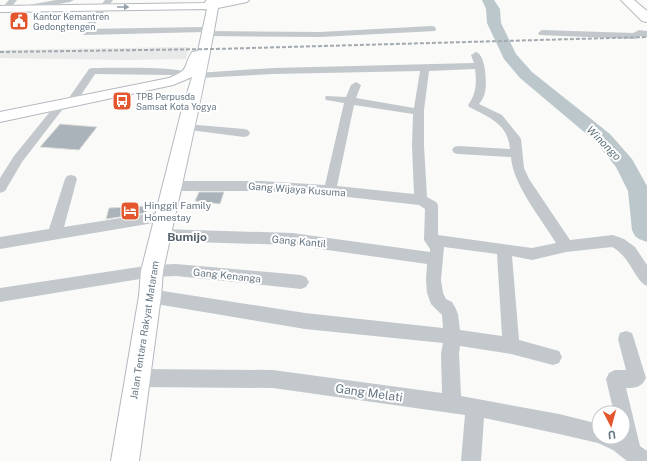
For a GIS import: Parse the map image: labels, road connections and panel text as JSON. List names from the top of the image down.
{
  "streets": {
    "main road": ["Jalan Tentara Rakyat Mataram"],
    "street": [
      "Gang Wijaya Kusuma",
      "Gang Kantil",
      "Gang Kenanga",
      "Gang Melati"
    ]
  },
  "crossings": [
    ["Gang Wijaya Kusuma", "Jalan Tentara Rakyat Mataram"],
    ["Gang Kantil", "Jalan Tentara Rakyat Mataram"],
    ["Gang Kenanga", "Jalan Tentara Rakyat Mataram"],
    ["Jalan Tentara Rakyat Mataram", "Gang Melati"]
  ],
  "districts": ["Bumijo"],
  "water": ["Winongo"],
  "places": {
    "public building": ["Kantor Kemantren Gedongtengen"],
    "bus stop": ["TPB Perpusda Samsat Kota Yogya"],
    "hotel": ["Hinggil Family Homestay"]
  },
  "north": "bottom"
}
